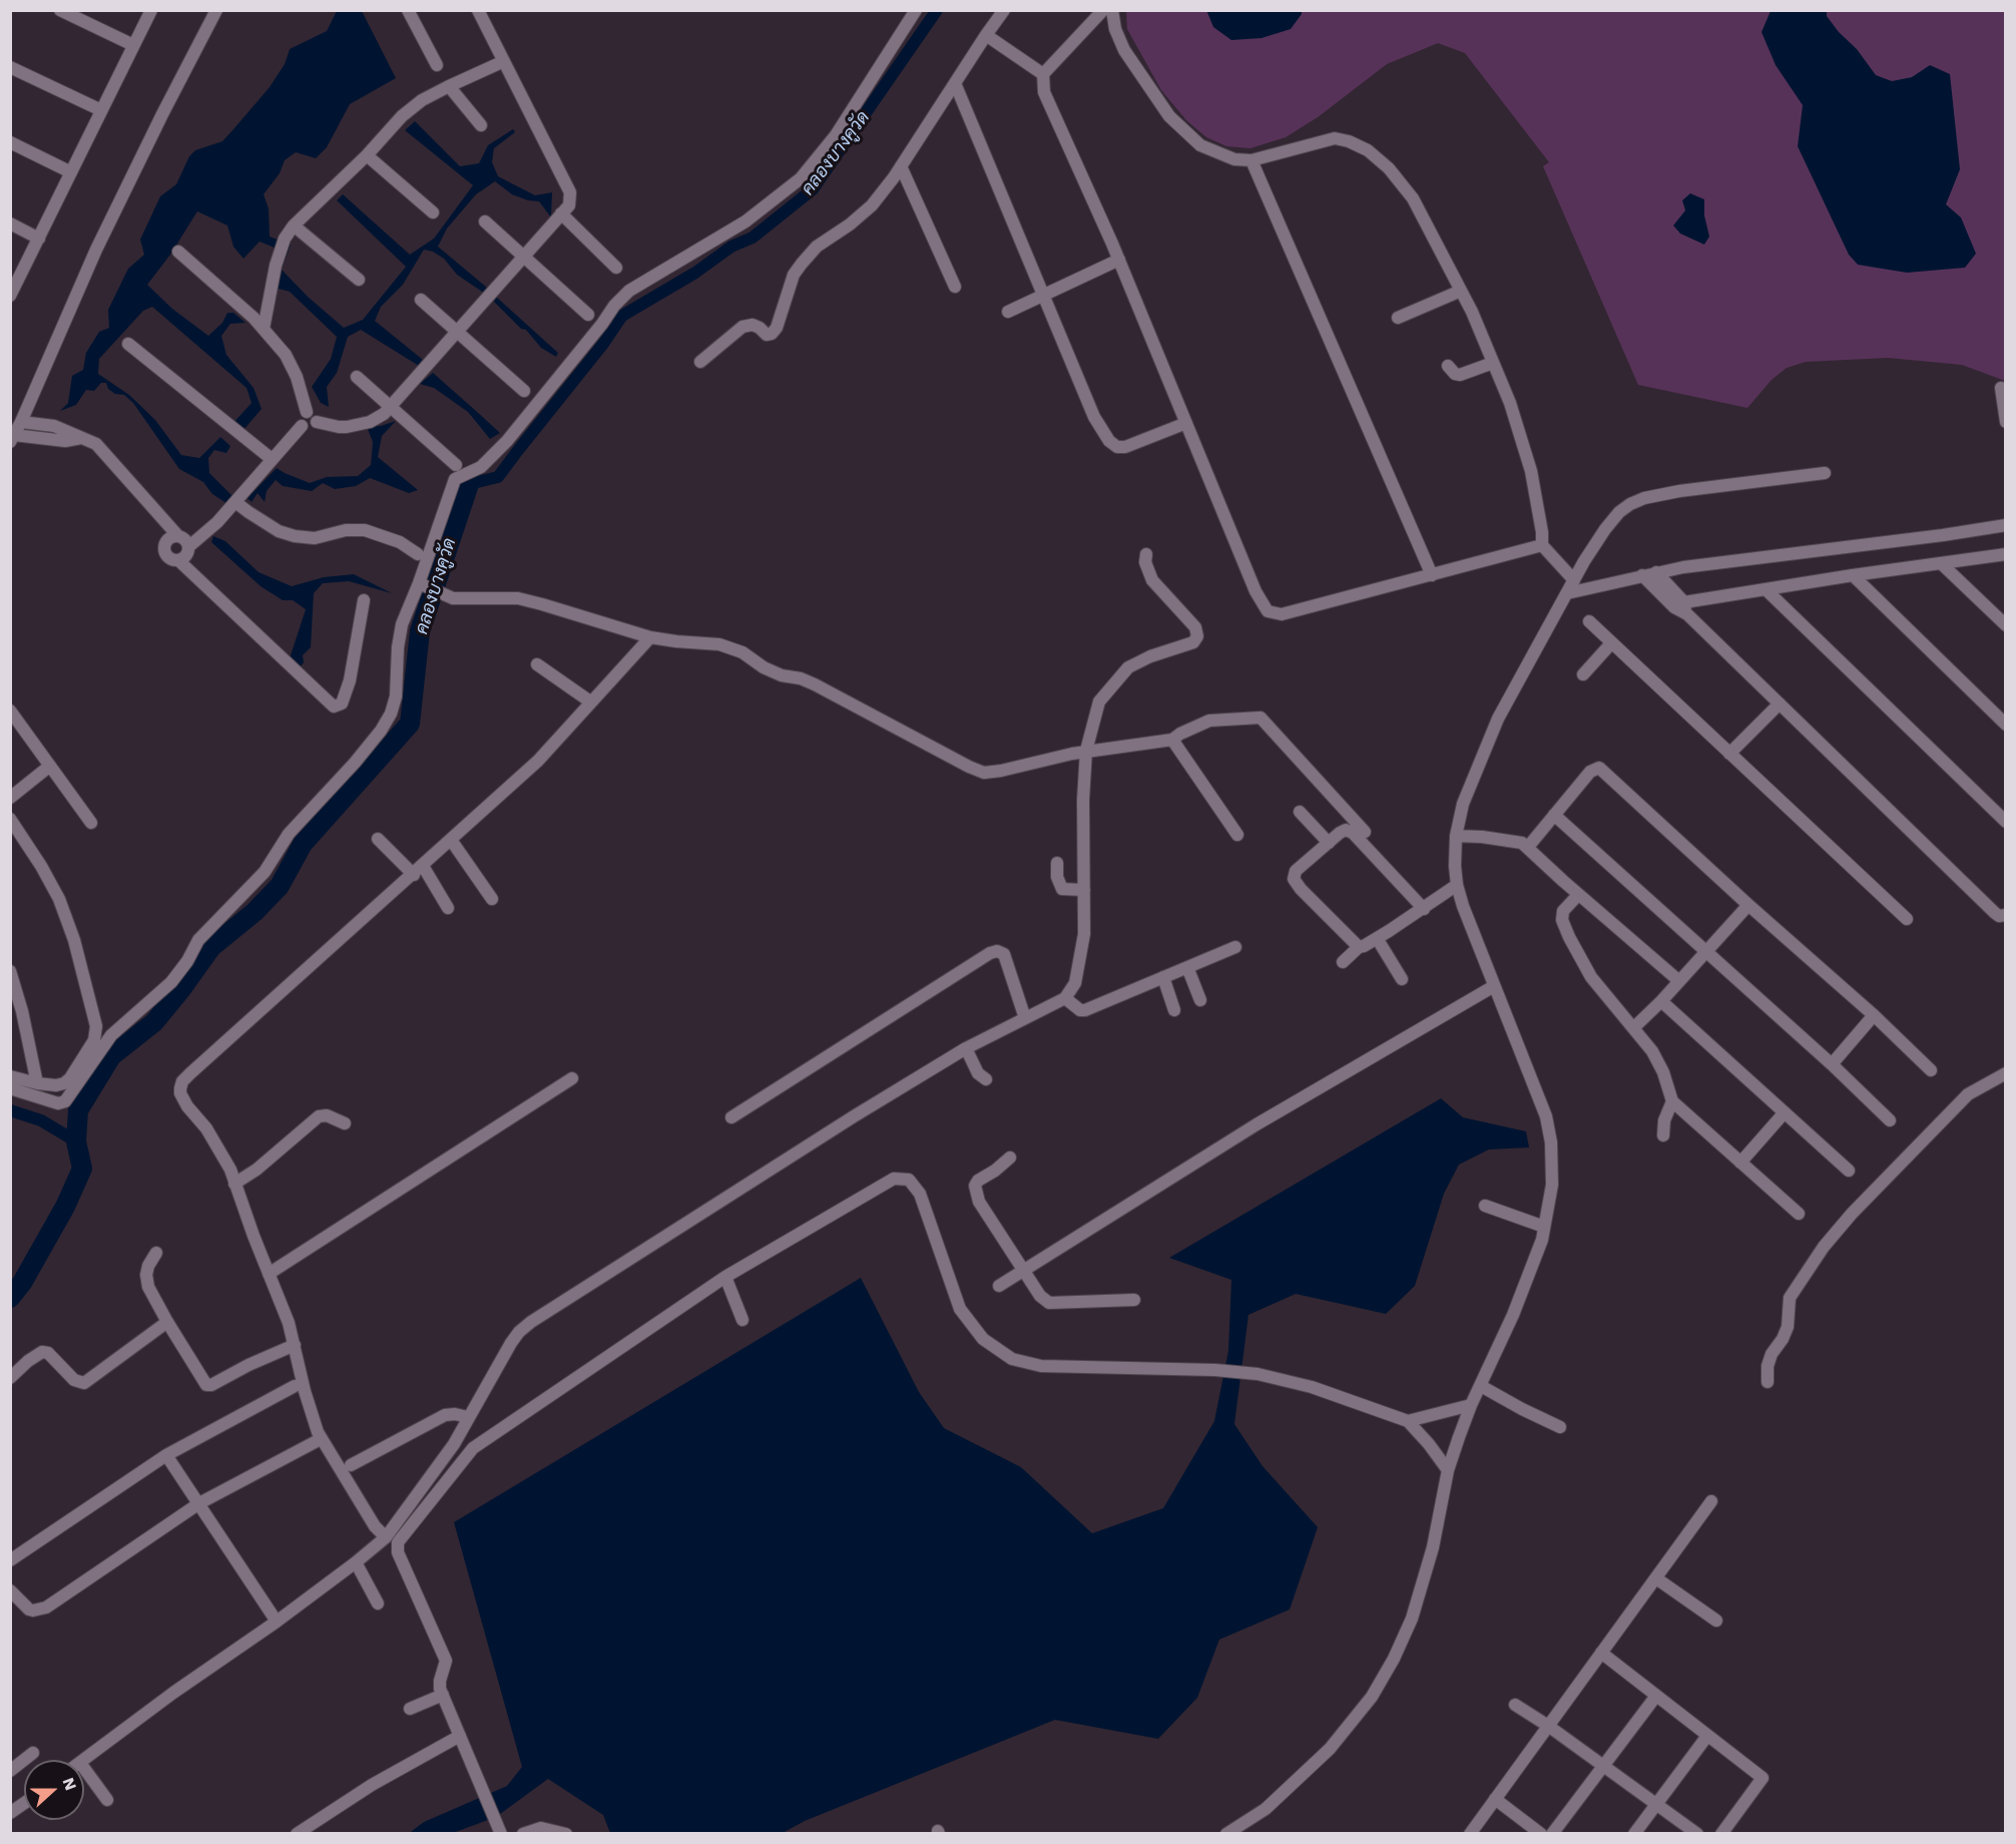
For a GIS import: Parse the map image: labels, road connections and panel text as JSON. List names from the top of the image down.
{
  "water": ["คลองบางคูวัด"],
  "north": "right"
}
